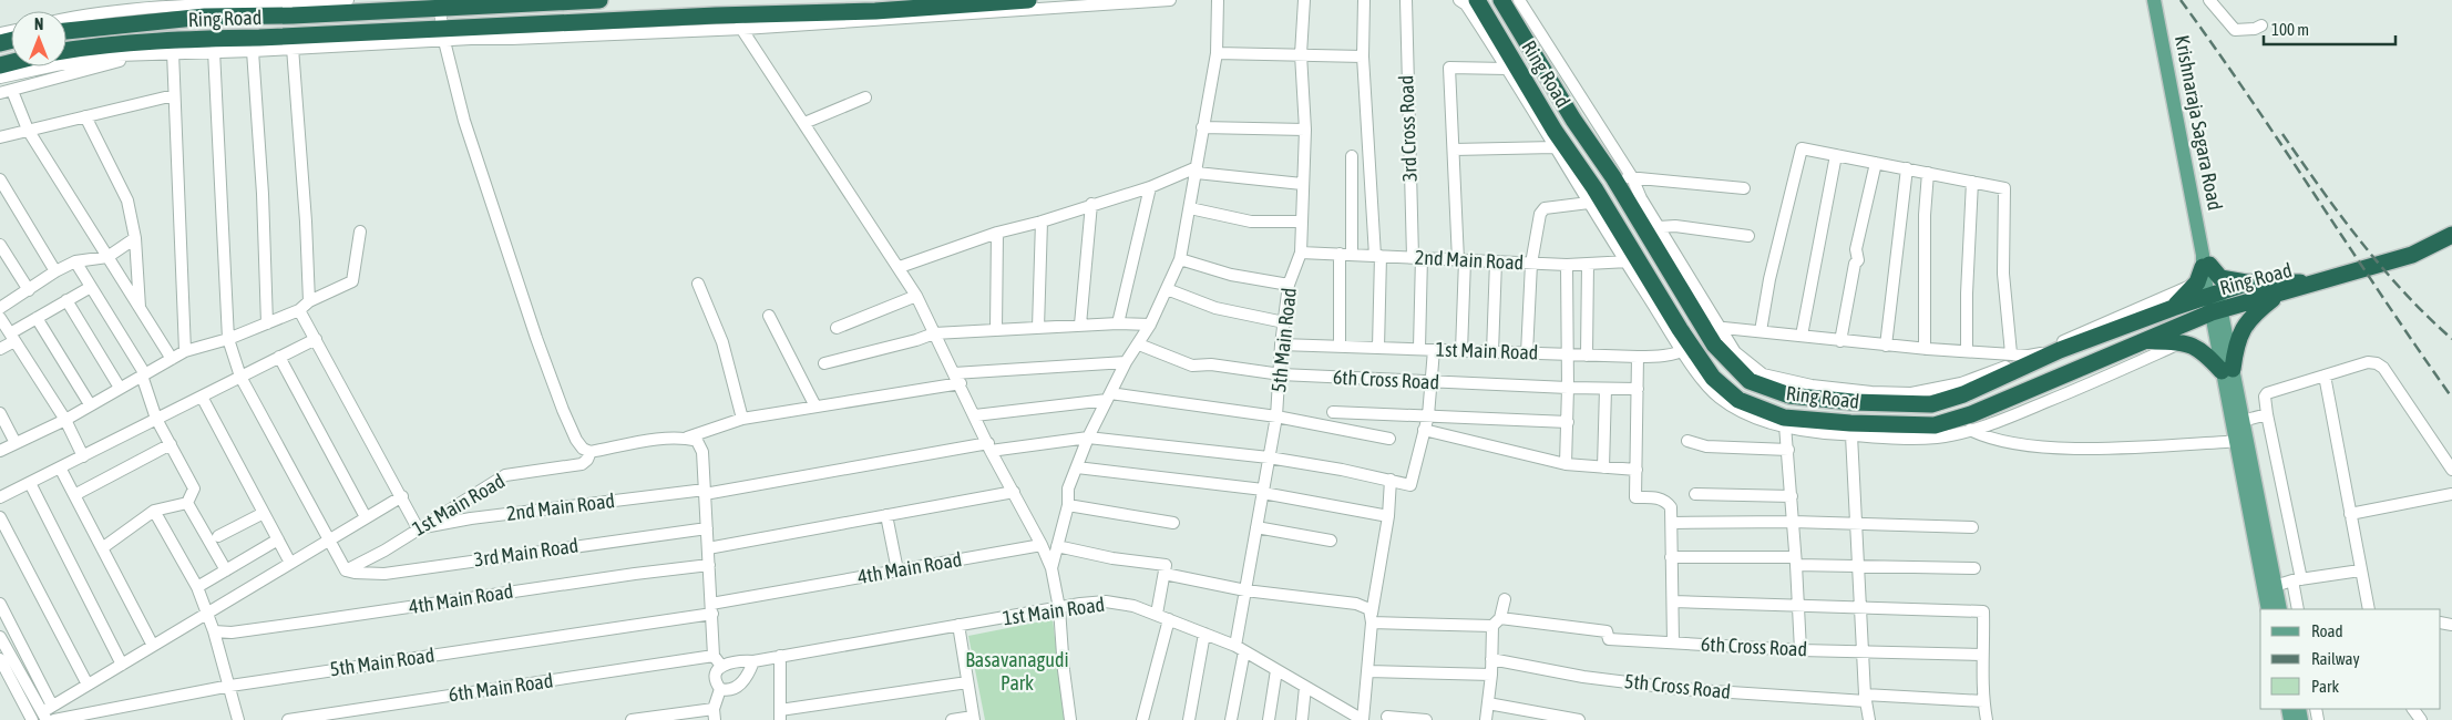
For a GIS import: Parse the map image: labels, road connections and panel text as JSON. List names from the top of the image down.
{
  "streets": {
    "highway": ["Ring Road"],
    "main road": ["Krishnaraja Sagara Road"],
    "street": [
      "3rd Cross Road",
      "2nd Main Road",
      "5th Main Road",
      "1st Main Road",
      "6th Cross Road",
      "3rd Main Road",
      "4th Main Road",
      "5th Cross Road",
      "6th Main Road"
    ]
  },
  "crossings": [
    ["Ring Road", "Krishnaraja Sagara Road"],
    ["Ring Road", "2nd Main Road"],
    ["Ring Road", "1st Main Road"],
    ["3rd Cross Road", "2nd Main Road"],
    ["3rd Cross Road", "1st Main Road"],
    ["2nd Main Road", "5th Main Road"],
    ["2nd Main Road", "1st Main Road"],
    ["5th Main Road", "1st Main Road"],
    ["5th Main Road", "6th Cross Road"],
    ["5th Main Road", "4th Main Road"],
    ["1st Main Road", "3rd Main Road"]
  ],
  "parks": ["Basavanagudi Park"],
  "legend": ["Road", "Railway", "Park"],
  "scale_bar": "100 m",
  "north": "top"
}
